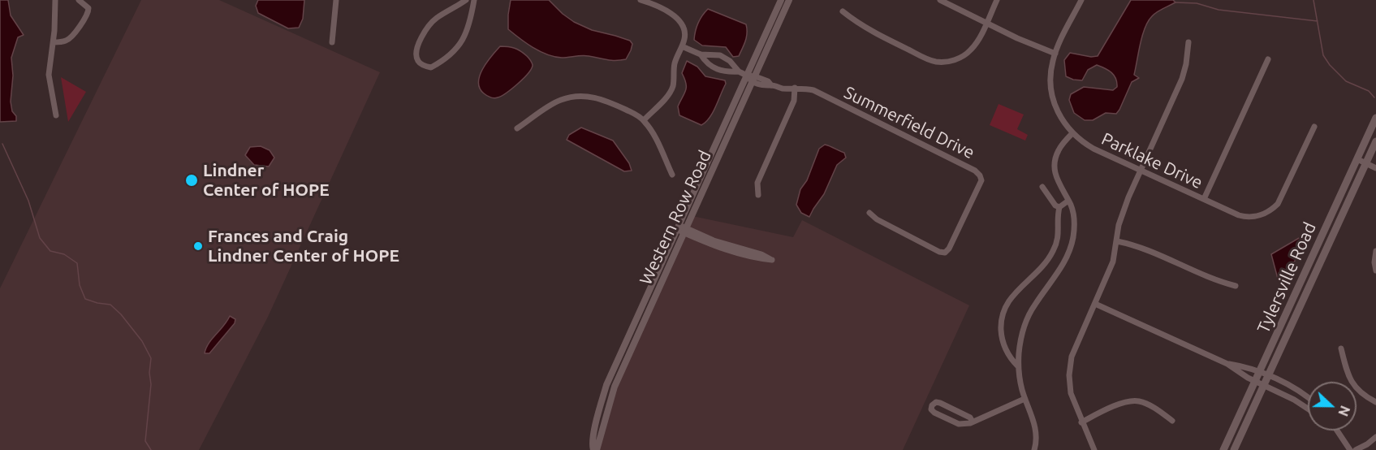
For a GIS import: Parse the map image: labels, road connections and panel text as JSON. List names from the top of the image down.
{
  "streets": {
    "main road": ["Tylersville Road"],
    "street": ["Summerfield Drive", "Parklake Drive", "Western Row Road"]
  },
  "crossings": [
    ["Summerfield Drive", "Western Row Road"]
  ],
  "places": ["Lindner Center of HOPE", "Frances and Craig Lindner Center of HOPE"],
  "north": "right"
}
